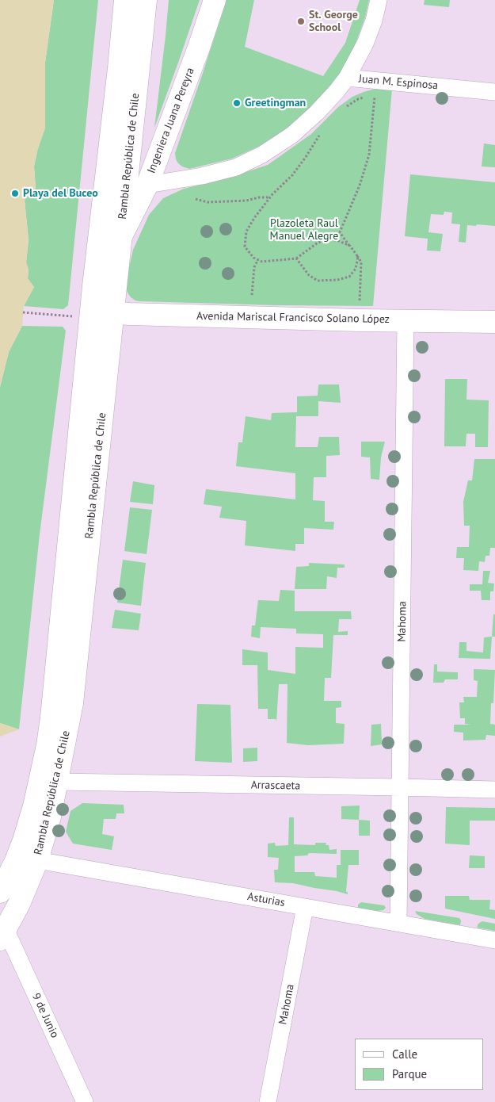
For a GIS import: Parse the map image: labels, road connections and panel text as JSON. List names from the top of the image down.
{
  "streets": {
    "main road": ["Ingeniera Juana Pereyra", "Rambla República de Chile", "Avenida Mariscal Francisco Solano López"],
    "street": [
      "Juan M. Espinosa",
      "Mahoma",
      "Arrascaeta",
      "Asturias",
      "9 de Junio"
    ]
  },
  "crossings": [
    ["Juan M. Espinosa", "Ingeniera Juana Pereyra"],
    ["Ingeniera Juana Pereyra", "Rambla República de Chile"],
    ["Rambla República de Chile", "Avenida Mariscal Francisco Solano López"],
    ["Rambla República de Chile", "Arrascaeta"],
    ["Rambla República de Chile", "Asturias"],
    ["Rambla República de Chile", "9 de Junio"],
    ["Avenida Mariscal Francisco Solano López", "Mahoma"],
    ["Mahoma", "Arrascaeta"],
    ["Mahoma", "Asturias"]
  ],
  "parks": ["Plazoleta Raul Manuel Alegre"],
  "places": ["St. George School", "Greetingman", "Playa del Buceo"],
  "legend": ["Calle", "Parque"]
}
